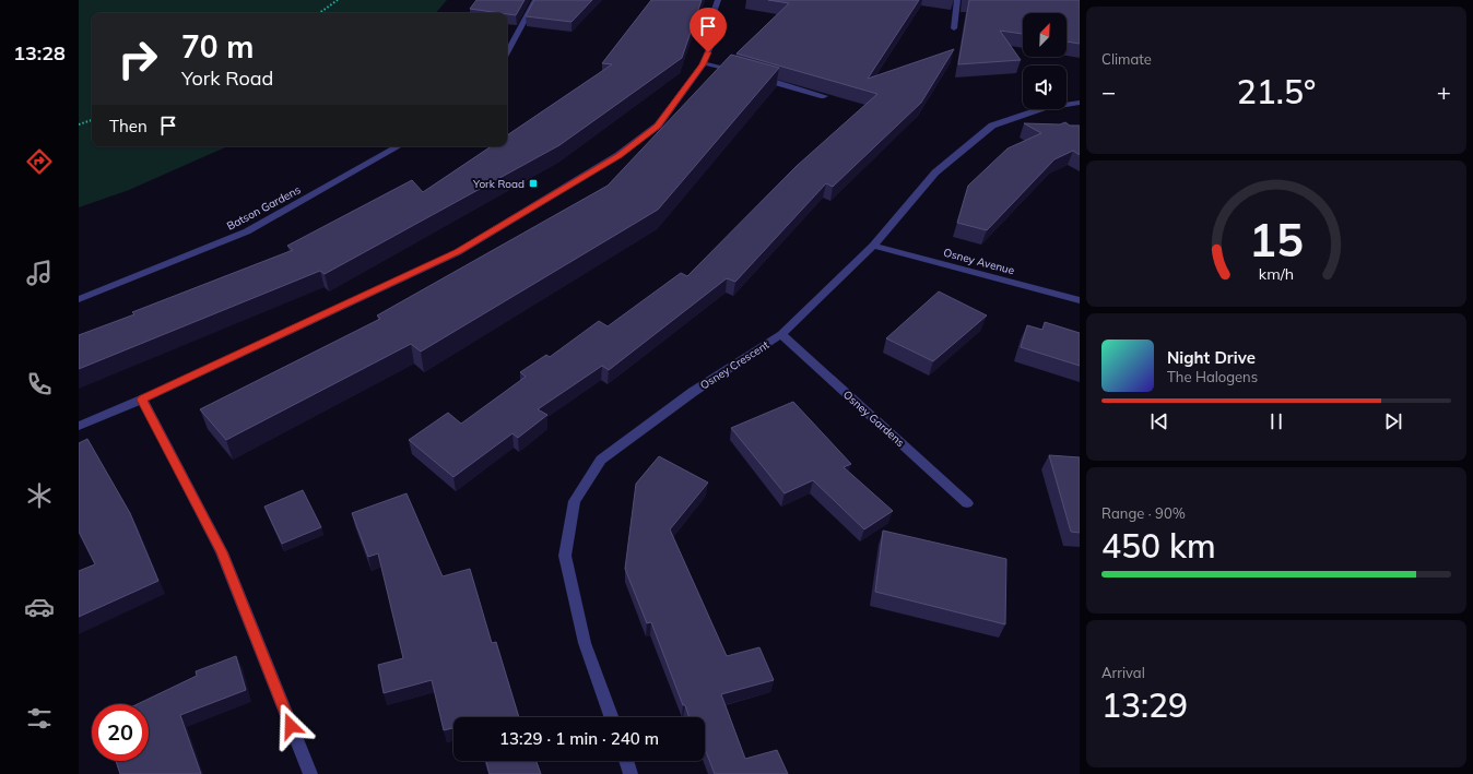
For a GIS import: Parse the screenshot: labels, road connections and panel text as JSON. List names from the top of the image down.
{
  "streets": {
    "street": [
      "Batson Gardens",
      "Osney Avenue",
      "Osney Crescent",
      "Osney Gardens"
    ]
  },
  "crossings": [
    ["Osney Avenue", "Osney Crescent"],
    ["Osney Crescent", "Osney Gardens"]
  ],
  "places": {
    "transit": ["York Road"]
  },
  "north": "top right",
  "page": {
    "tabs": "13:28",
    "tile": [
      "Climate",
      ["Range · 90%", "450 km"],
      ["Arrival", "13:29"]
    ],
    "turn": ["70 m", "York Road"],
    "heat": ["−", "21.5°", "+"],
    "then": "Then",
    "song": ["Night Drive", "The Halogens"],
    "limit": "20",
    "trip": "13:29 · 1 min · 240 m",
    "gauge": ["15", "km/h"]
  }
}
